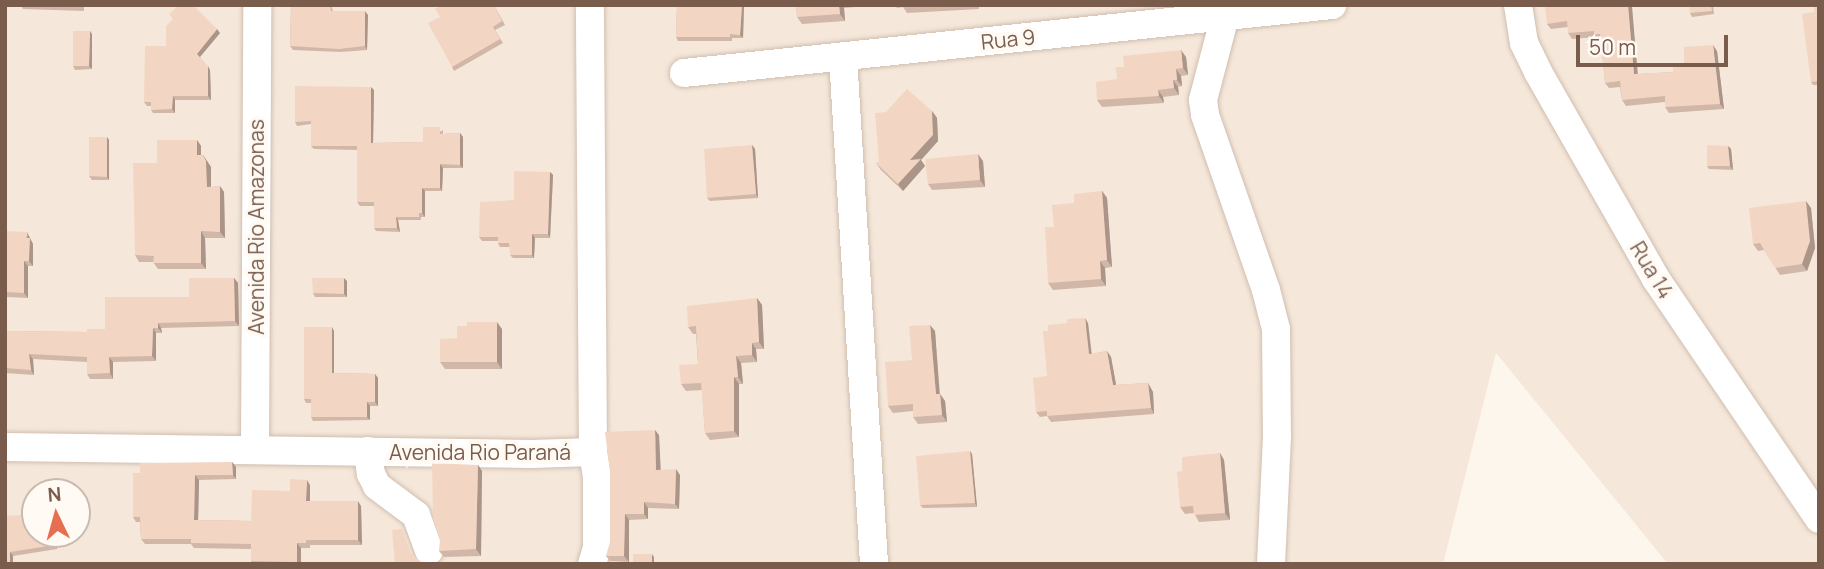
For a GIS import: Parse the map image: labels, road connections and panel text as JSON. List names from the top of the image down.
{
  "streets": {
    "street": [
      "Rua 9",
      "Avenida Rio Amazonas",
      "Rua 14",
      "Avenida Rio Paraná"
    ]
  },
  "crossings": [
    ["Avenida Rio Amazonas", "Avenida Rio Paraná"]
  ],
  "scale_bar": "50 m",
  "north": "top"
}
